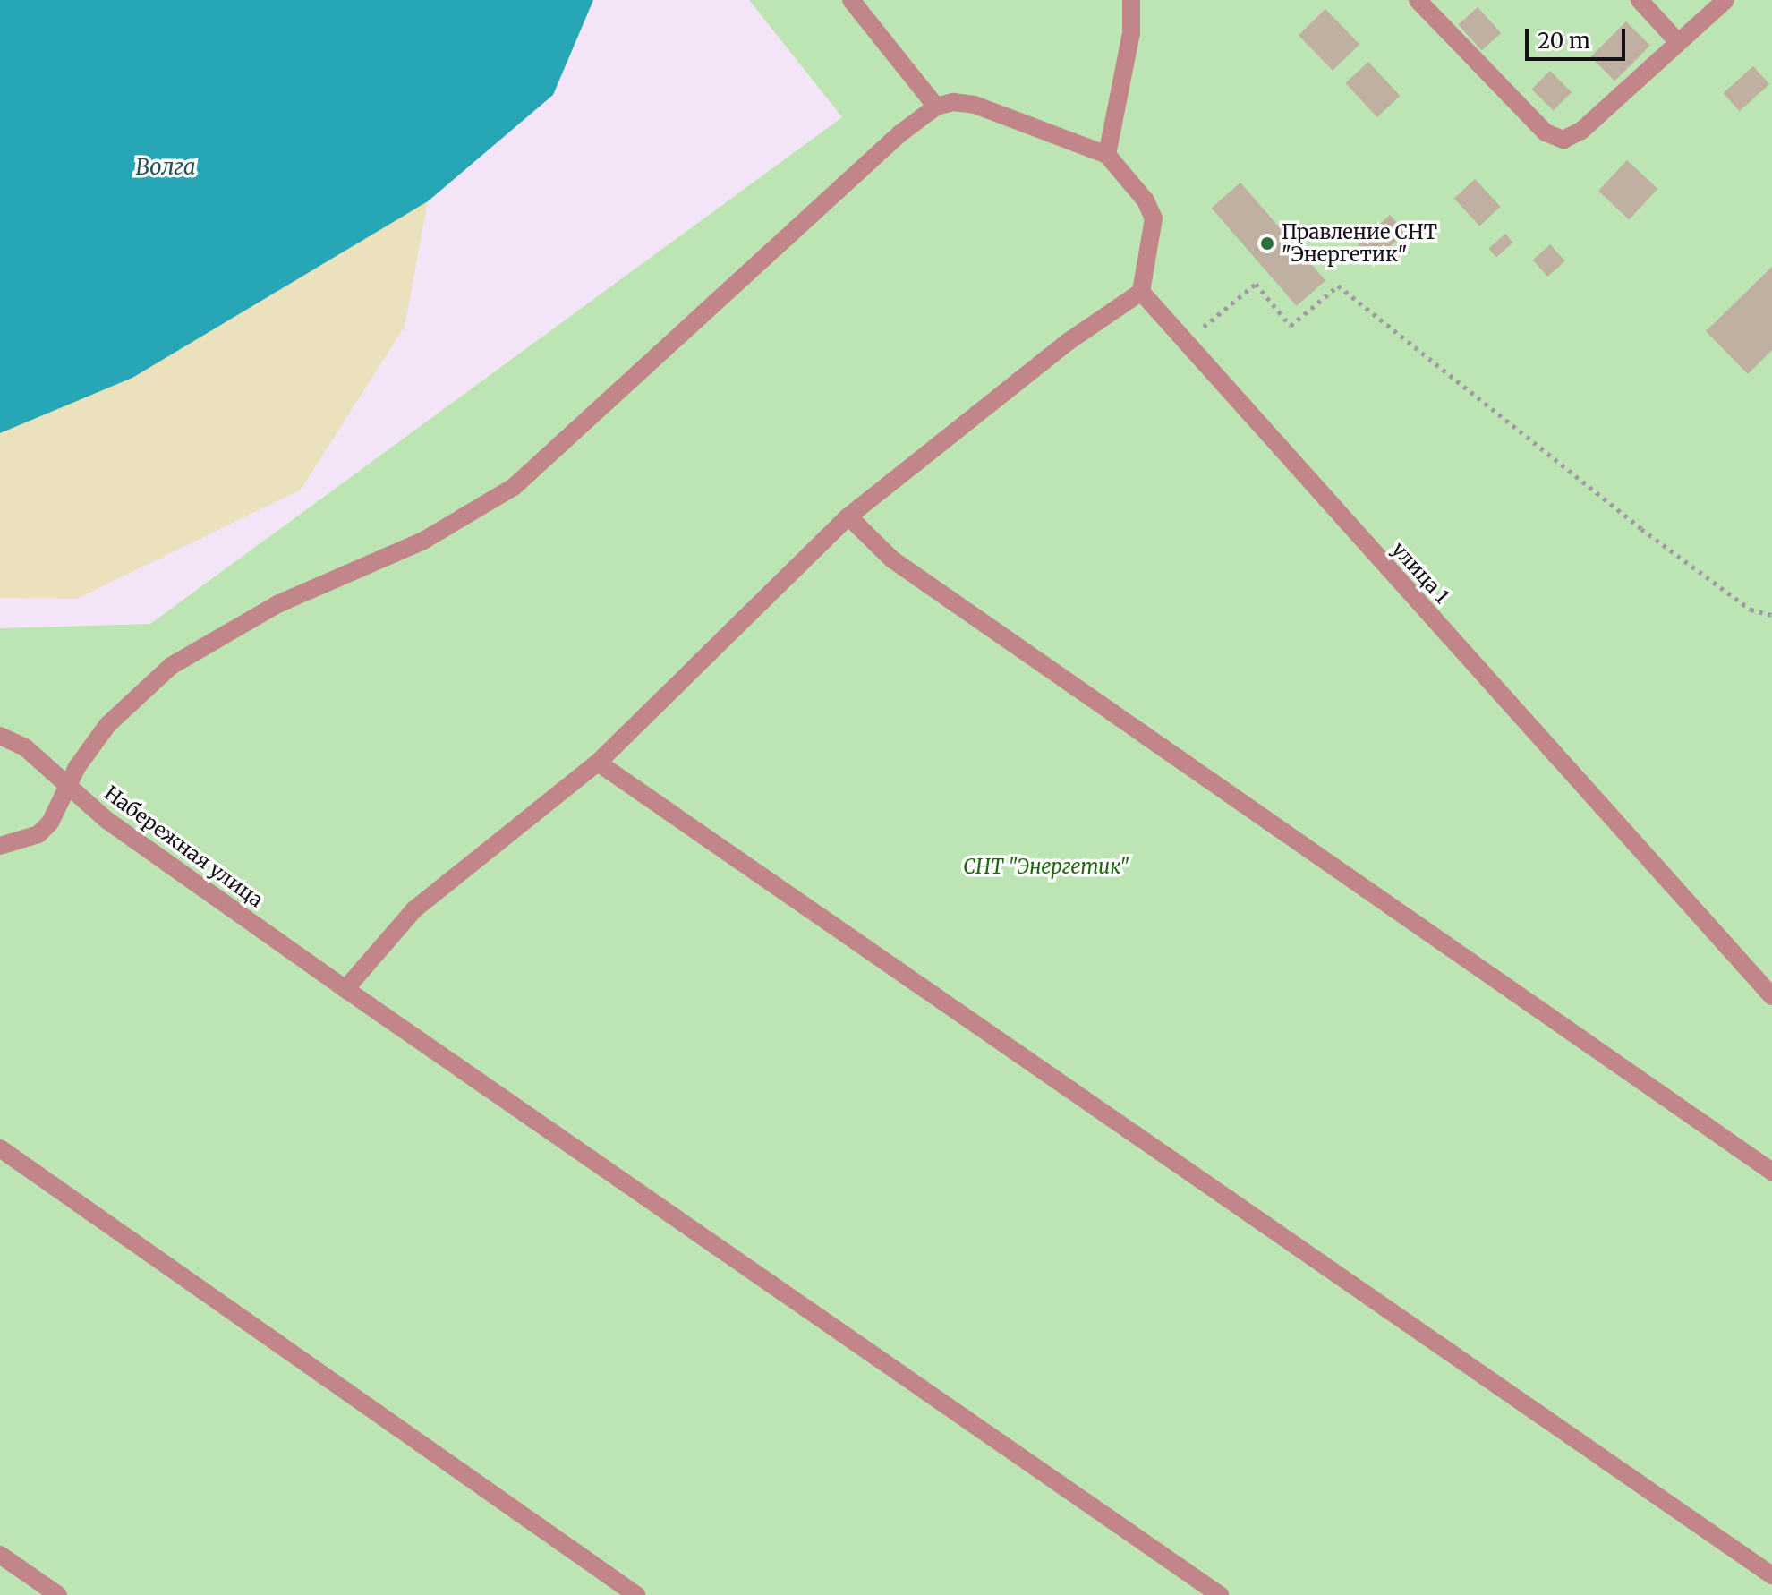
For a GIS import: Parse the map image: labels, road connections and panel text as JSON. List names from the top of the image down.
{
  "streets": {
    "lane": ["улица 1", "Набережная улица"]
  },
  "water": ["Волга"],
  "parks": ["СНТ \"Энергетик\""],
  "places": ["Правление СНТ \"Энергетик\""],
  "scale_bar": "20 m"
}
